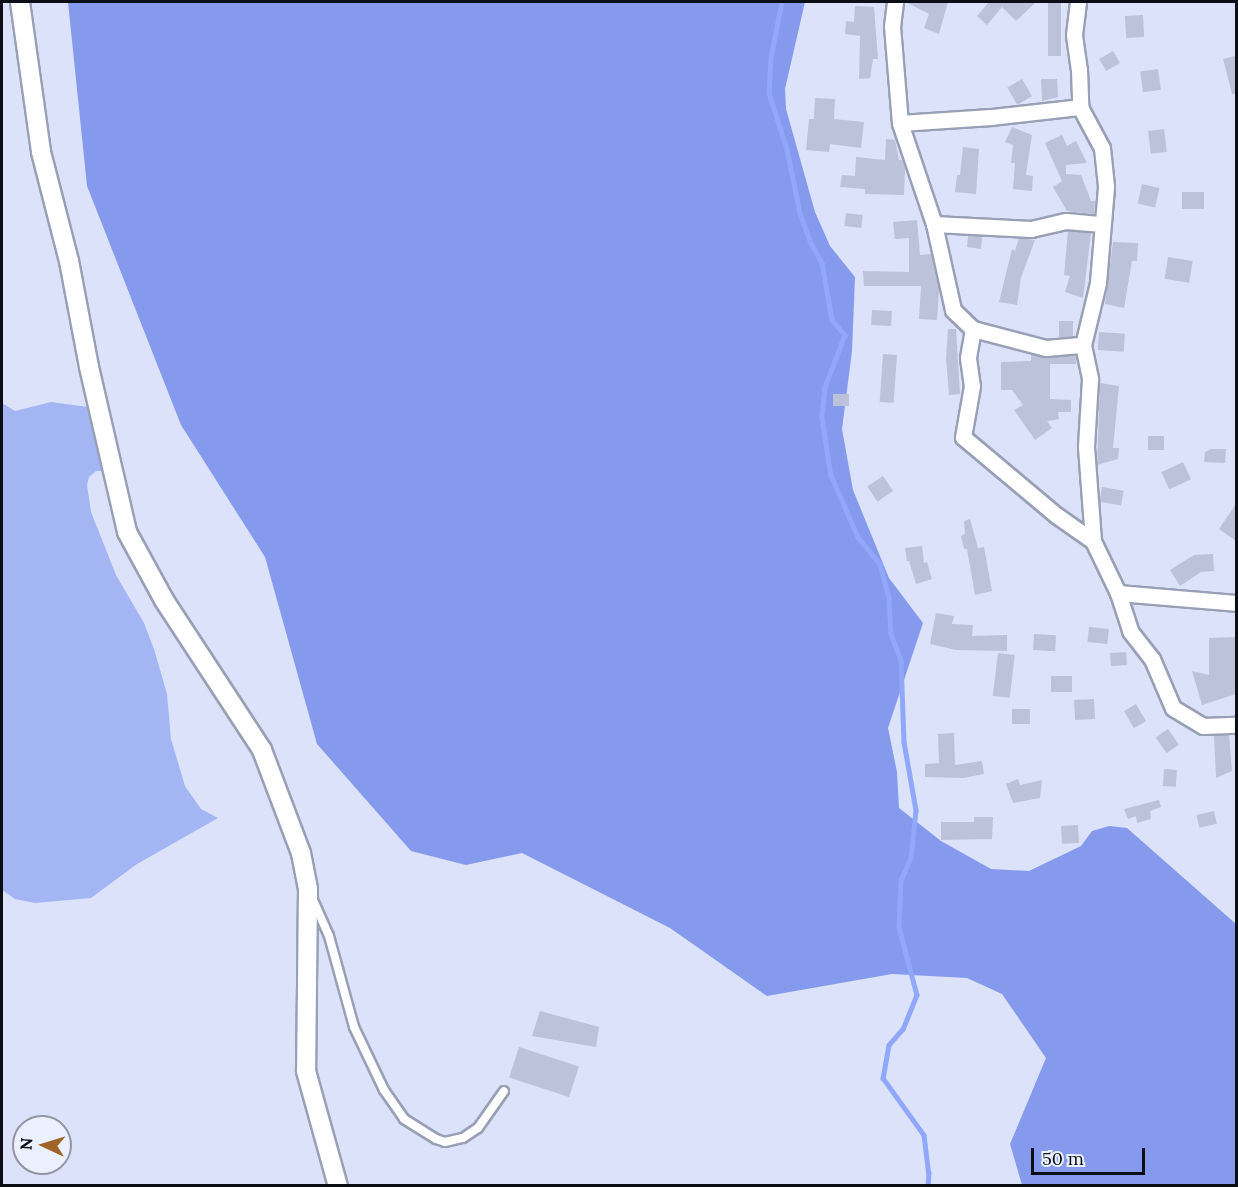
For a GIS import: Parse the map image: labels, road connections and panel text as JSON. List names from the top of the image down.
{
  "scale_bar": "50 m",
  "north": "left"
}
